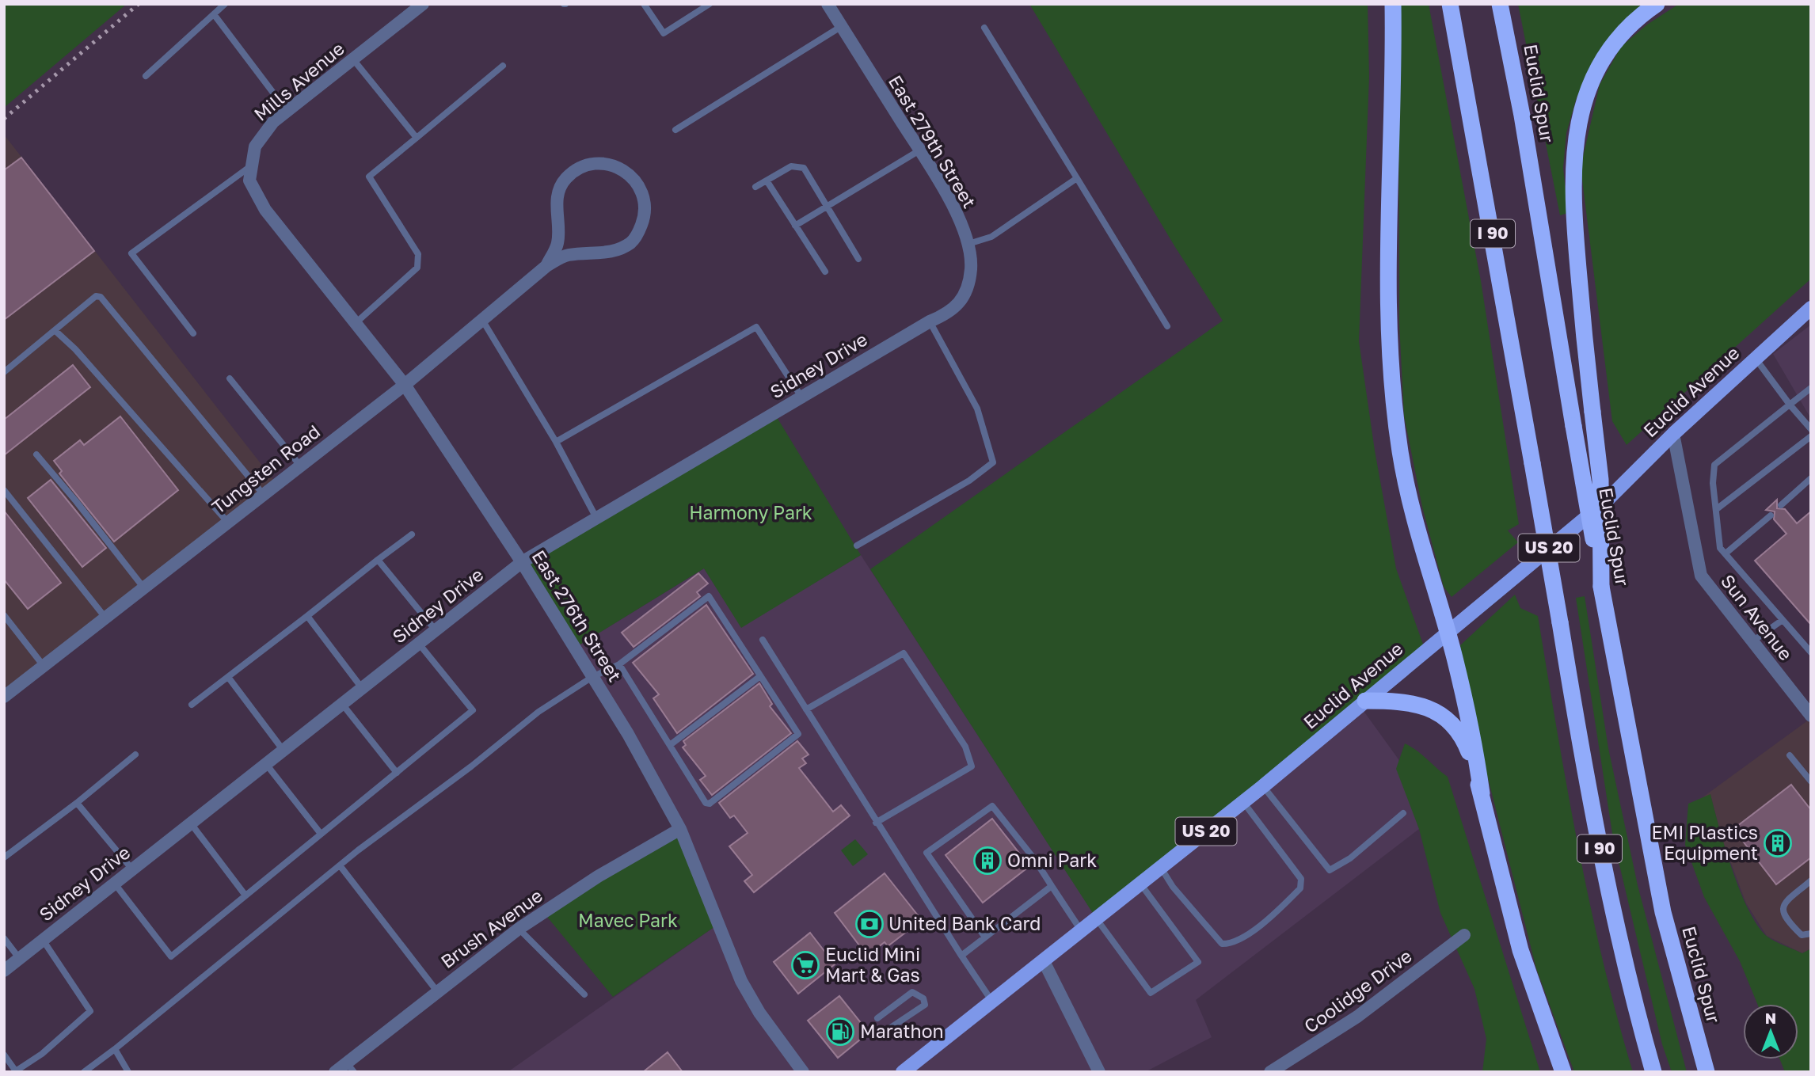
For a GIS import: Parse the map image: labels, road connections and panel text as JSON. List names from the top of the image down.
{
  "streets": {
    "highway": ["Euclid Spur", "I 90"],
    "main road": ["Euclid Avenue", "US 20"],
    "street": [
      "Mills Avenue",
      "East 279th Street",
      "Sidney Drive",
      "Tungsten Road",
      "East 276th Street",
      "Sun Avenue",
      "Brush Avenue",
      "Coolidge Drive"
    ]
  },
  "crossings": [
    ["Mills Avenue", "East 276th Street"],
    ["East 279th Street", "Sidney Drive"],
    ["Sidney Drive", "East 276th Street"],
    ["Euclid Avenue", "Sun Avenue"],
    ["Tungsten Road", "East 276th Street"],
    ["East 276th Street", "Brush Avenue"]
  ],
  "parks": ["Harmony Park", "Mavec Park"],
  "places": {
    "building": ["EMI Plastics Equipment", "Omni Park"],
    "bank": ["United Bank Card"],
    "supermarket": ["Euclid Mini Mart & Gas"],
    "fuel station": ["Marathon"]
  },
  "north": "top"
}
